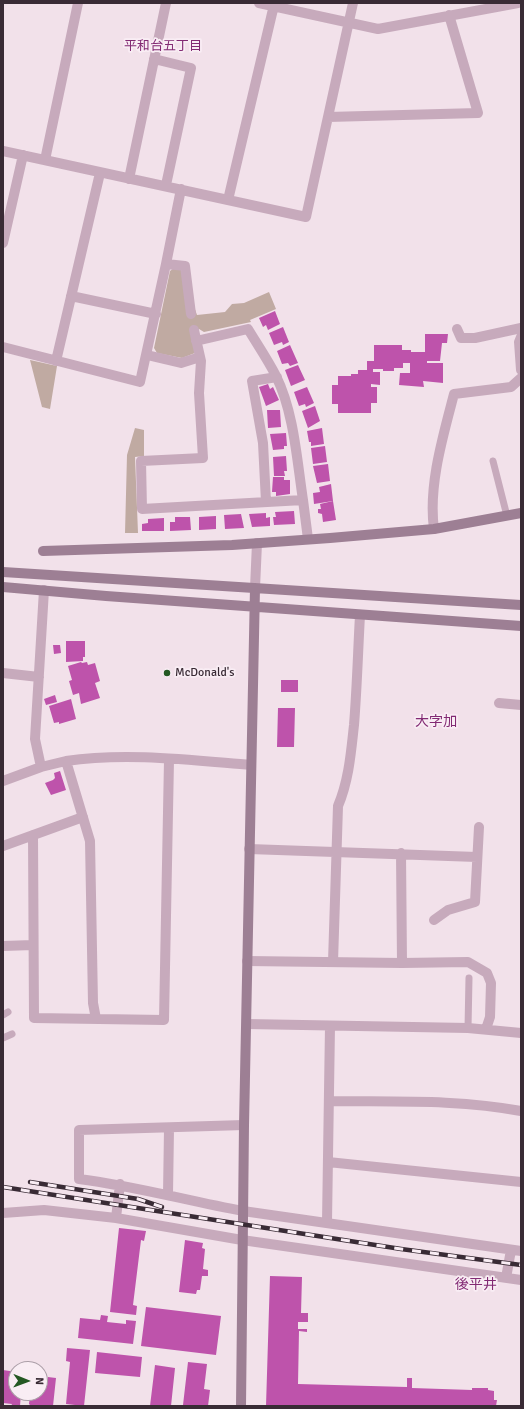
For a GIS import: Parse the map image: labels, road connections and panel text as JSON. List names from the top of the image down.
{
  "districts": ["平和台五丁目", "大字加", "後平井"],
  "places": ["McDonald's"],
  "north": "right"
}
